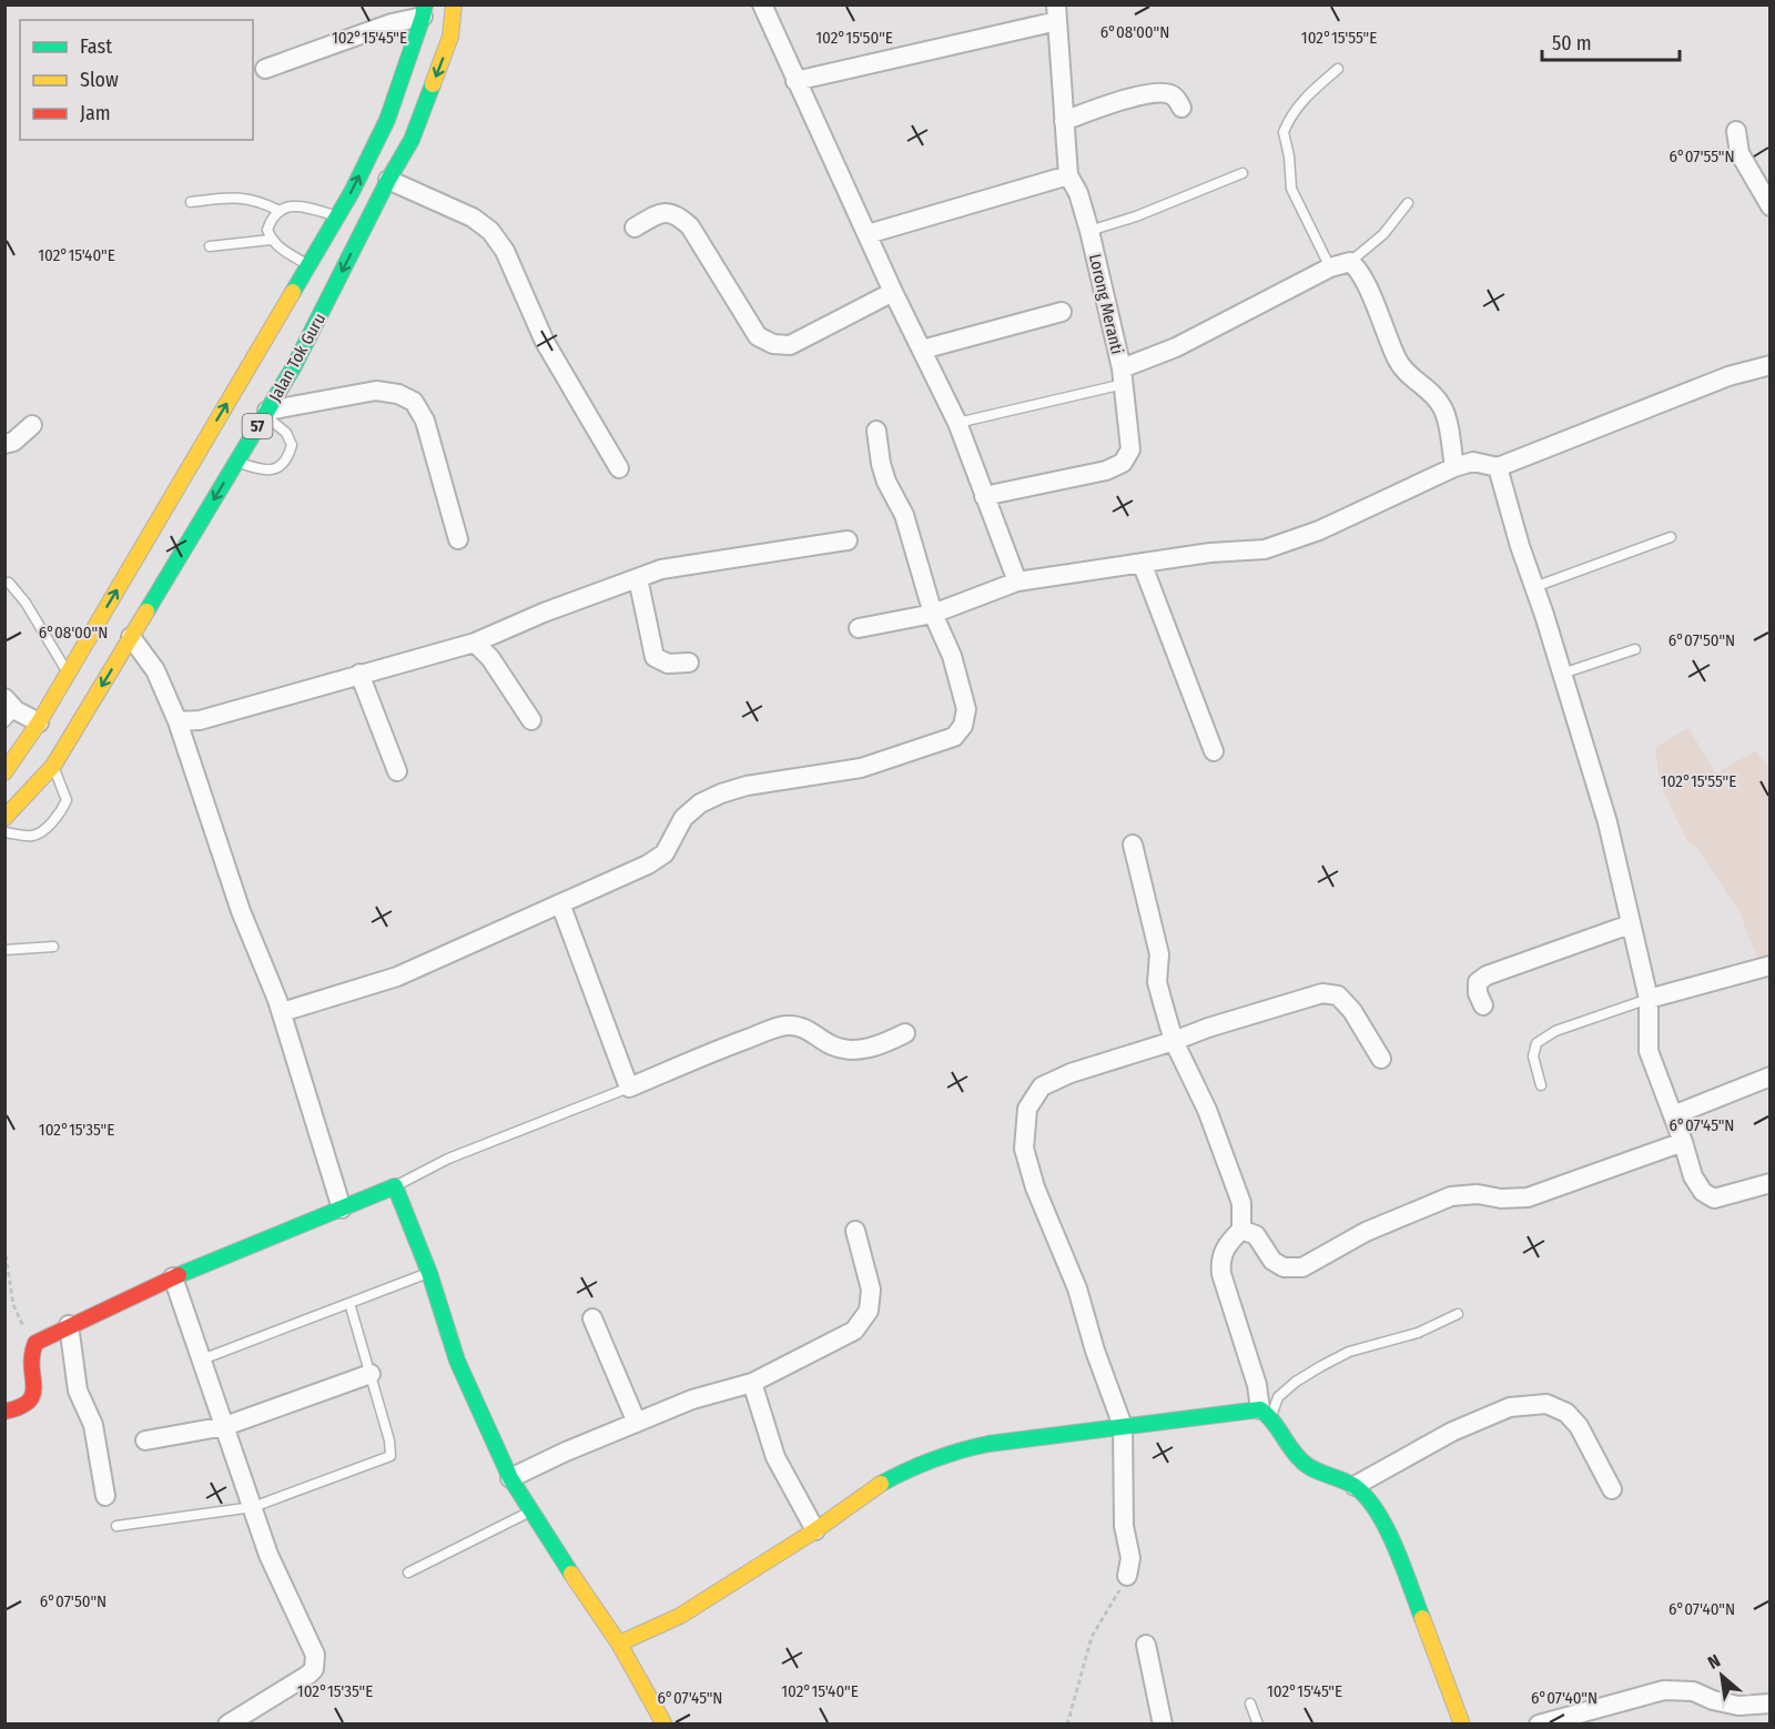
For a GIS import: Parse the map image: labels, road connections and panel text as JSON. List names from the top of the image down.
{
  "streets": {
    "street": ["Lorong Meranti", "Jalan Tok Guru", "57"]
  },
  "legend": ["Fast", "Slow", "Jam"],
  "scale_bar": "50 m",
  "north": "top left",
  "coordinates": [
    "6°08'00\"N",
    "102°15'45\"E",
    "102°15'50\"E",
    "102°15'55\"E",
    "6°07'55\"N",
    "102°15'40\"E",
    "6°07'50\"N",
    "6°07'45\"N",
    "102°15'35\"E",
    "6°07'40\"N"
  ]
}
